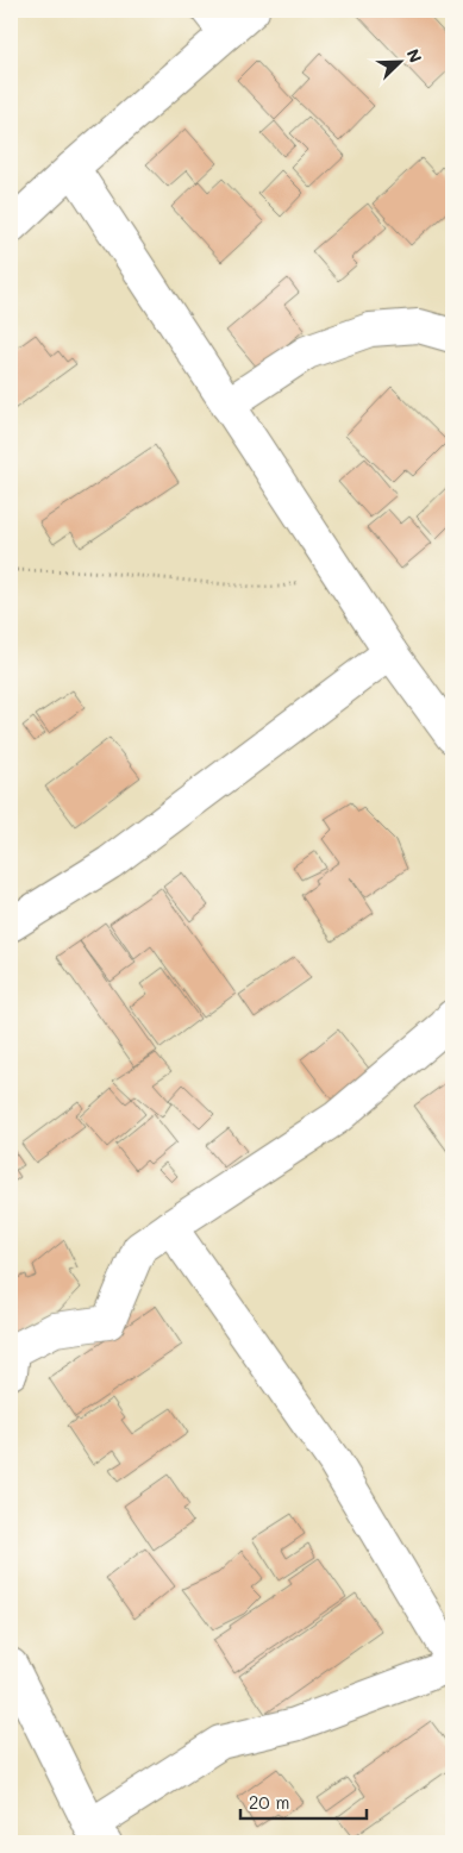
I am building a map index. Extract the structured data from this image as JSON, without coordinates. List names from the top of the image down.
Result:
{
  "scale_bar": "20 m",
  "north": "top right"
}
